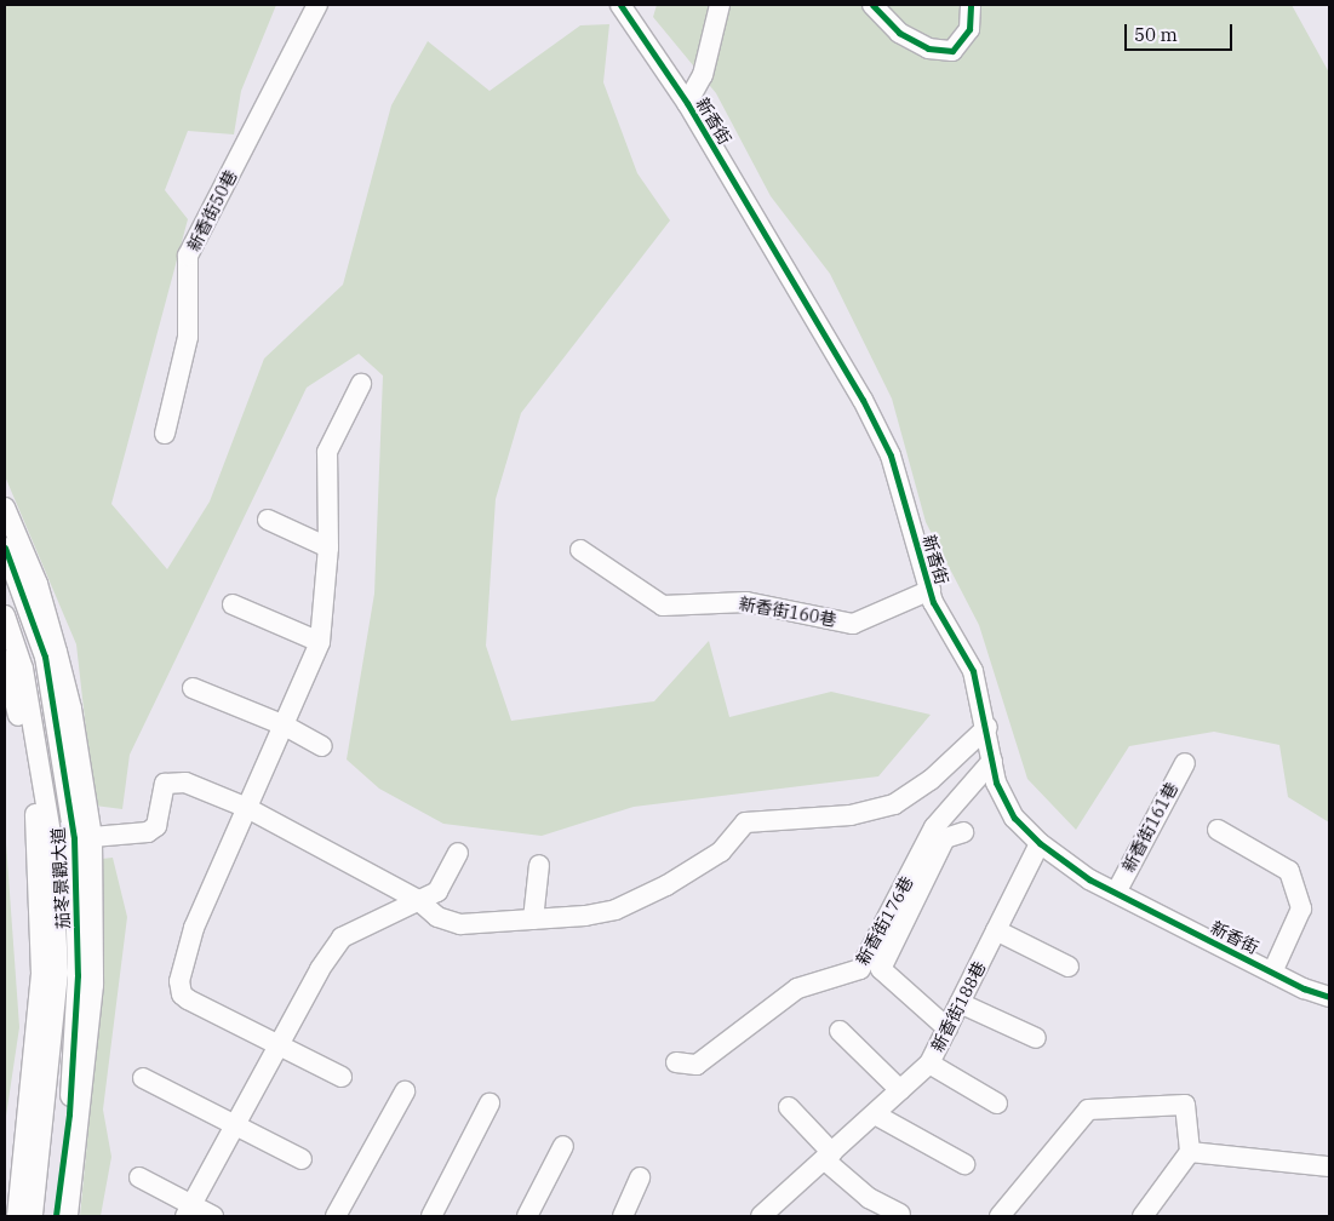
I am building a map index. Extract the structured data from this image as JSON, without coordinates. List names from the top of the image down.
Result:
{
  "streets": {
    "street": [
      "新香街",
      "新香街50巷",
      "新香街160巷",
      "新香街161巷",
      "茄苳景觀大道",
      "新香街176巷",
      "新香街188巷"
    ]
  },
  "crossings": [
    ["新香街", "新香街160巷"],
    ["新香街", "新香街161巷"],
    ["新香街", "新香街176巷"],
    ["新香街", "新香街188巷"]
  ],
  "scale_bar": "50 m"
}
